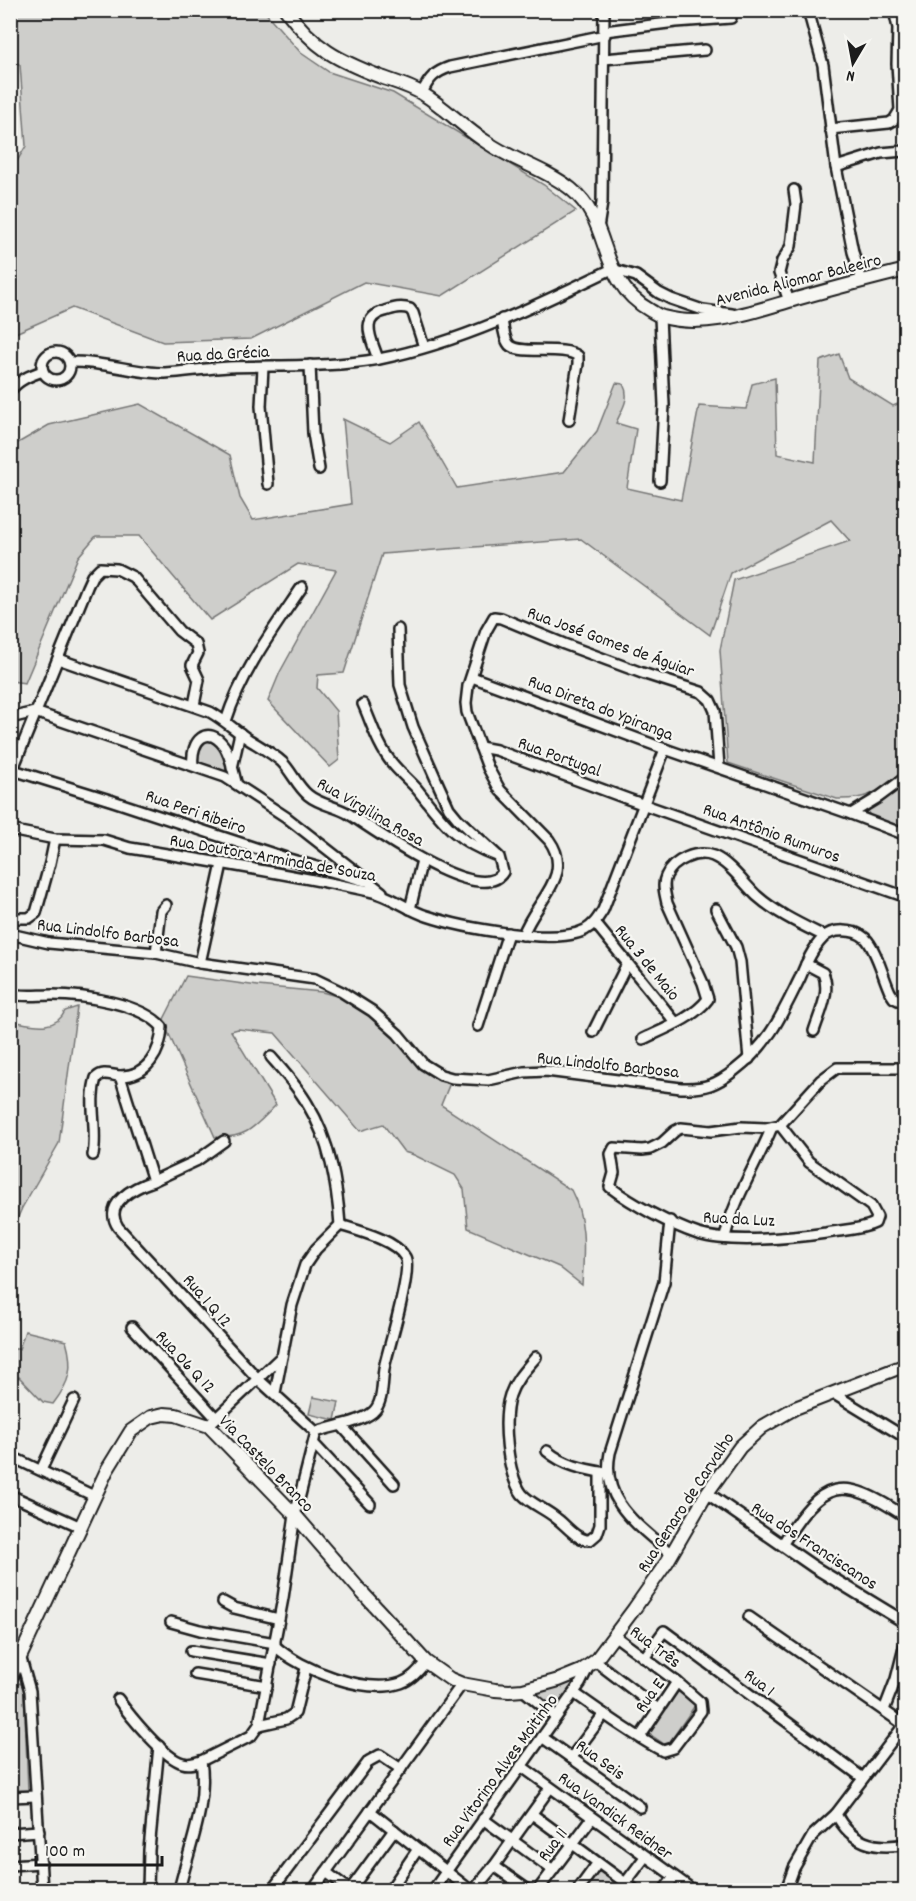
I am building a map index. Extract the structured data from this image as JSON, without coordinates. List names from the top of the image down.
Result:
{
  "streets": {
    "main road": ["Avenida Aliomar Baleeiro", "Via Castelo Branco", "Rua Genaro de Carvalho"],
    "street": [
      "Rua da Grécia",
      "Rua José Gomes de Águiar",
      "Rua Direta do Ypiranga",
      "Rua Portugal",
      "Rua Peri Ribeiro",
      "Rua Virgilina Rosa",
      "Rua Antônio Rumuros",
      "Rua Doutora Arminda de Souza",
      "Rua Lindolfo Barbosa",
      "Rua 3 de Maio",
      "Rua da Luz",
      "Rua 1 Q 12",
      "Rua 06 Q 12",
      "Rua dos Franciscanos",
      "Rua Três",
      "Rua 1",
      "Rua E",
      "Rua Seis",
      "Rua Vitorino Alves Moitinho",
      "Rua Vandick Reidner",
      "Rua 11"
    ]
  },
  "crossings": [
    ["Avenida Aliomar Baleeiro", "Rua da Grécia"],
    ["Rua José Gomes de Águiar", "Rua Direta do Ypiranga"],
    ["Rua Portugal", "Rua Antônio Rumuros"],
    ["Rua Doutora Arminda de Souza", "Rua 3 de Maio"],
    ["Rua Lindolfo Barbosa", "Rua 3 de Maio"],
    ["Rua 06 Q 12", "Via Castelo Branco"],
    ["Via Castelo Branco", "Rua Genaro de Carvalho"],
    ["Via Castelo Branco", "Rua Vitorino Alves Moitinho"],
    ["Rua Genaro de Carvalho", "Rua dos Franciscanos"],
    ["Rua Genaro de Carvalho", "Rua Três"],
    ["Rua Genaro de Carvalho", "Rua Vitorino Alves Moitinho"],
    ["Rua Três", "Rua 1"],
    ["Rua Três", "Rua E"],
    ["Rua Seis", "Rua Vitorino Alves Moitinho"],
    ["Rua Vitorino Alves Moitinho", "Rua Vandick Reidner"],
    ["Rua Vandick Reidner", "Rua 11"]
  ],
  "scale_bar": "100 m",
  "north": "bottom"
}
